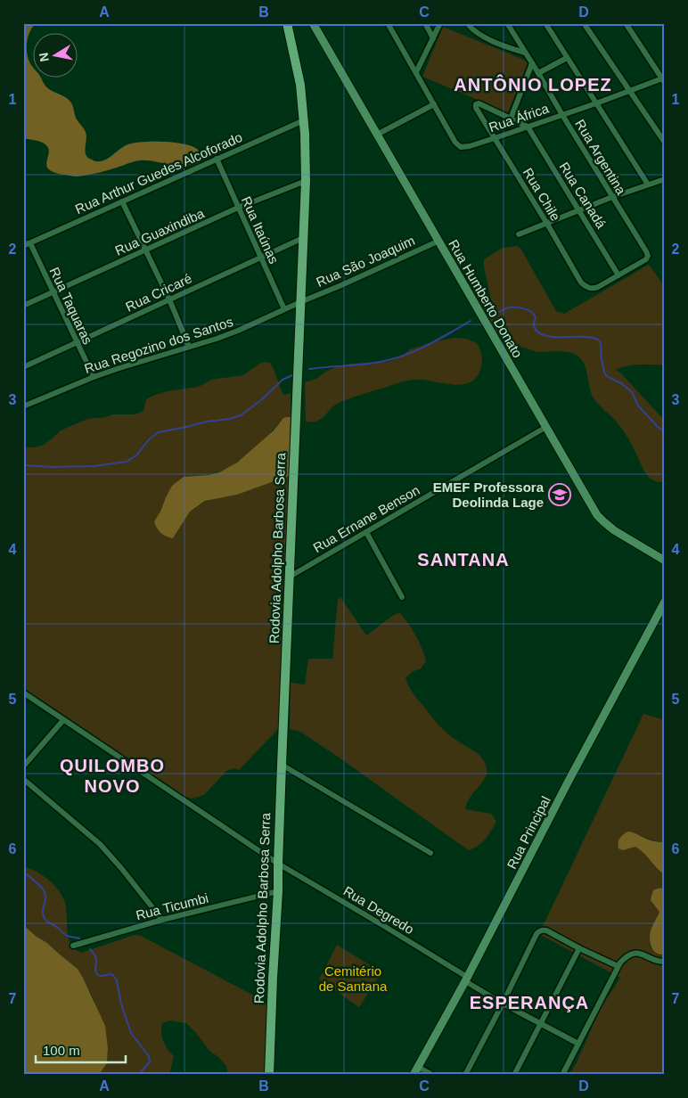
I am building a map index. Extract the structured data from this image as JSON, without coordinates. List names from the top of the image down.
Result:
{
  "streets": {
    "main road": ["Rua Humberto Donato", "Rodovia Adolpho Barbosa Serra", "Rua Principal"],
    "street": [
      "Rua África",
      "Rua Argentina",
      "Rua Arthur Guedes Alcoforado",
      "Rua Chile",
      "Rua Canadá",
      "Rua Itaúnas",
      "Rua Guaxindiba",
      "Rua São Joaquim",
      "Rua Cricaré",
      "Rua Taquaras",
      "Rua Regozino dos Santos",
      "Rua Ernane Benson",
      "Rua Ticumbi",
      "Rua Degredo"
    ]
  },
  "crossings": [
    ["Rua África", "Rua Argentina"],
    ["Rua África", "Rua Chile"],
    ["Rua África", "Rua Canadá"],
    ["Rua Argentina", "Rua Chile"],
    ["Rua Argentina", "Rua Canadá"],
    ["Rua Arthur Guedes Alcoforado", "Rua Itaúnas"],
    ["Rua Arthur Guedes Alcoforado", "Rua Taquaras"],
    ["Rua Arthur Guedes Alcoforado", "Rodovia Adolpho Barbosa Serra"],
    ["Rua Chile", "Rua Canadá"],
    ["Rua Itaúnas", "Rua Guaxindiba"],
    ["Rua Itaúnas", "Rua Cricaré"],
    ["Rua Itaúnas", "Rua Regozino dos Santos"],
    ["Rua Guaxindiba", "Rua Taquaras"],
    ["Rua Guaxindiba", "Rodovia Adolpho Barbosa Serra"],
    ["Rua São Joaquim", "Rua Humberto Donato"],
    ["Rua São Joaquim", "Rua Regozino dos Santos"],
    ["Rua São Joaquim", "Rodovia Adolpho Barbosa Serra"],
    ["Rua Cricaré", "Rua Taquaras"],
    ["Rua Cricaré", "Rodovia Adolpho Barbosa Serra"],
    ["Rua Humberto Donato", "Rua Ernane Benson"],
    ["Rua Taquaras", "Rua Regozino dos Santos"],
    ["Rua Regozino dos Santos", "Rodovia Adolpho Barbosa Serra"],
    ["Rua Ernane Benson", "Rodovia Adolpho Barbosa Serra"],
    ["Rodovia Adolpho Barbosa Serra", "Rua Ticumbi"],
    ["Rodovia Adolpho Barbosa Serra", "Rua Degredo"],
    ["Rua Principal", "Rua Degredo"]
  ],
  "districts": [
    "ANTÔNIO LOPEZ",
    "SANTANA",
    "QUILOMBO NOVO",
    "ESPERANÇA"
  ],
  "parks": ["Cemitério de Santana"],
  "places": {
    "school or university": ["EMEF Professora Deolinda Lage"]
  },
  "scale_bar": "100 m",
  "north": "left",
  "grid": {
    "columns": [
      "A",
      "B",
      "C",
      "D"
    ],
    "rows": [
      "1",
      "2",
      "3",
      "4",
      "5",
      "6",
      "7"
    ]
  }
}
